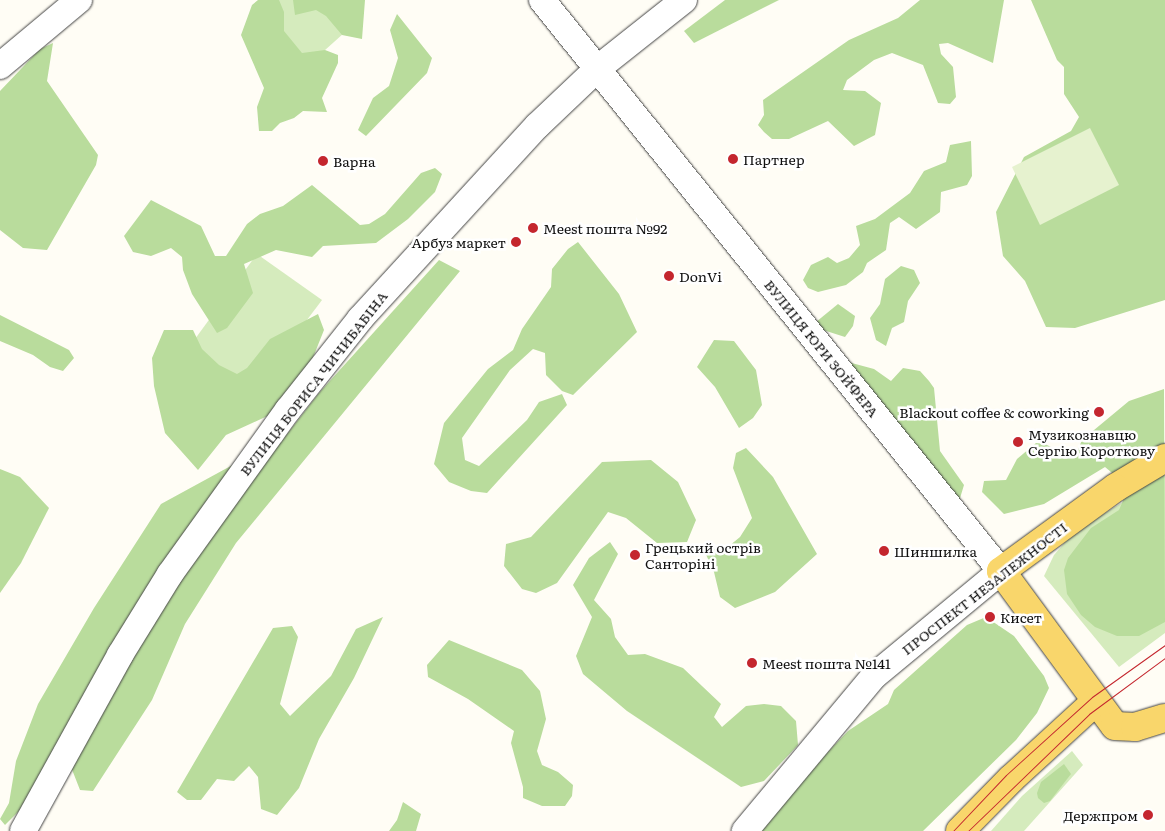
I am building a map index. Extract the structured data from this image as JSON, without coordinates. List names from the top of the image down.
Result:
{
  "streets": {
    "main road": ["ВУЛИЦЯ ЮРИ ЗОЙФЕРА", "ПРОСПЕКТ НЕЗАЛЕЖНОСТІ"],
    "street": ["ВУЛИЦЯ БОРИСА ЧИЧИБАБІНА"]
  },
  "crossings": [
    ["ВУЛИЦЯ ЮРИ ЗОЙФЕРА", "ВУЛИЦЯ БОРИСА ЧИЧИБАБІНА"],
    ["ВУЛИЦЯ ЮРИ ЗОЙФЕРА", "ПРОСПЕКТ НЕЗАЛЕЖНОСТІ"]
  ],
  "places": [
    "Партнер",
    "Варна",
    "Meest пошта №92",
    "Арбуз маркет",
    "DonVi",
    "Blackout coffee & coworking",
    "Музикознавцю Сергію Короткову",
    "Шиншилка",
    "Грецький острів Санторіні",
    "Кисет",
    "Meest пошта №141",
    "Держпром"
  ]
}
